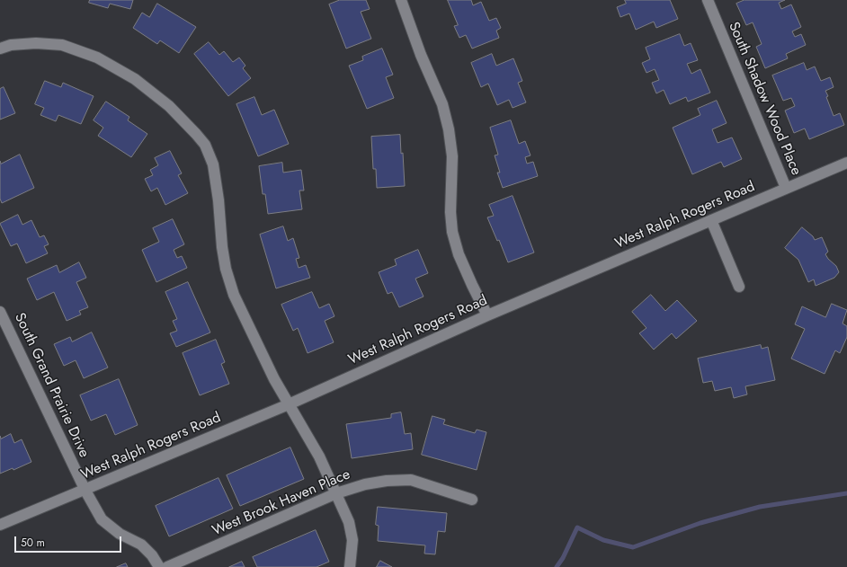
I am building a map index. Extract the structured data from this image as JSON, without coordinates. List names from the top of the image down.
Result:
{
  "streets": {
    "street": [
      "South Shadow Wood Place",
      "West Ralph Rogers Road",
      "South Grand Prairie Drive",
      "West Brook Haven Place"
    ]
  },
  "crossings": [
    ["South Shadow Wood Place", "West Ralph Rogers Road"],
    ["West Ralph Rogers Road", "South Grand Prairie Drive"]
  ],
  "scale_bar": "50 m"
}
